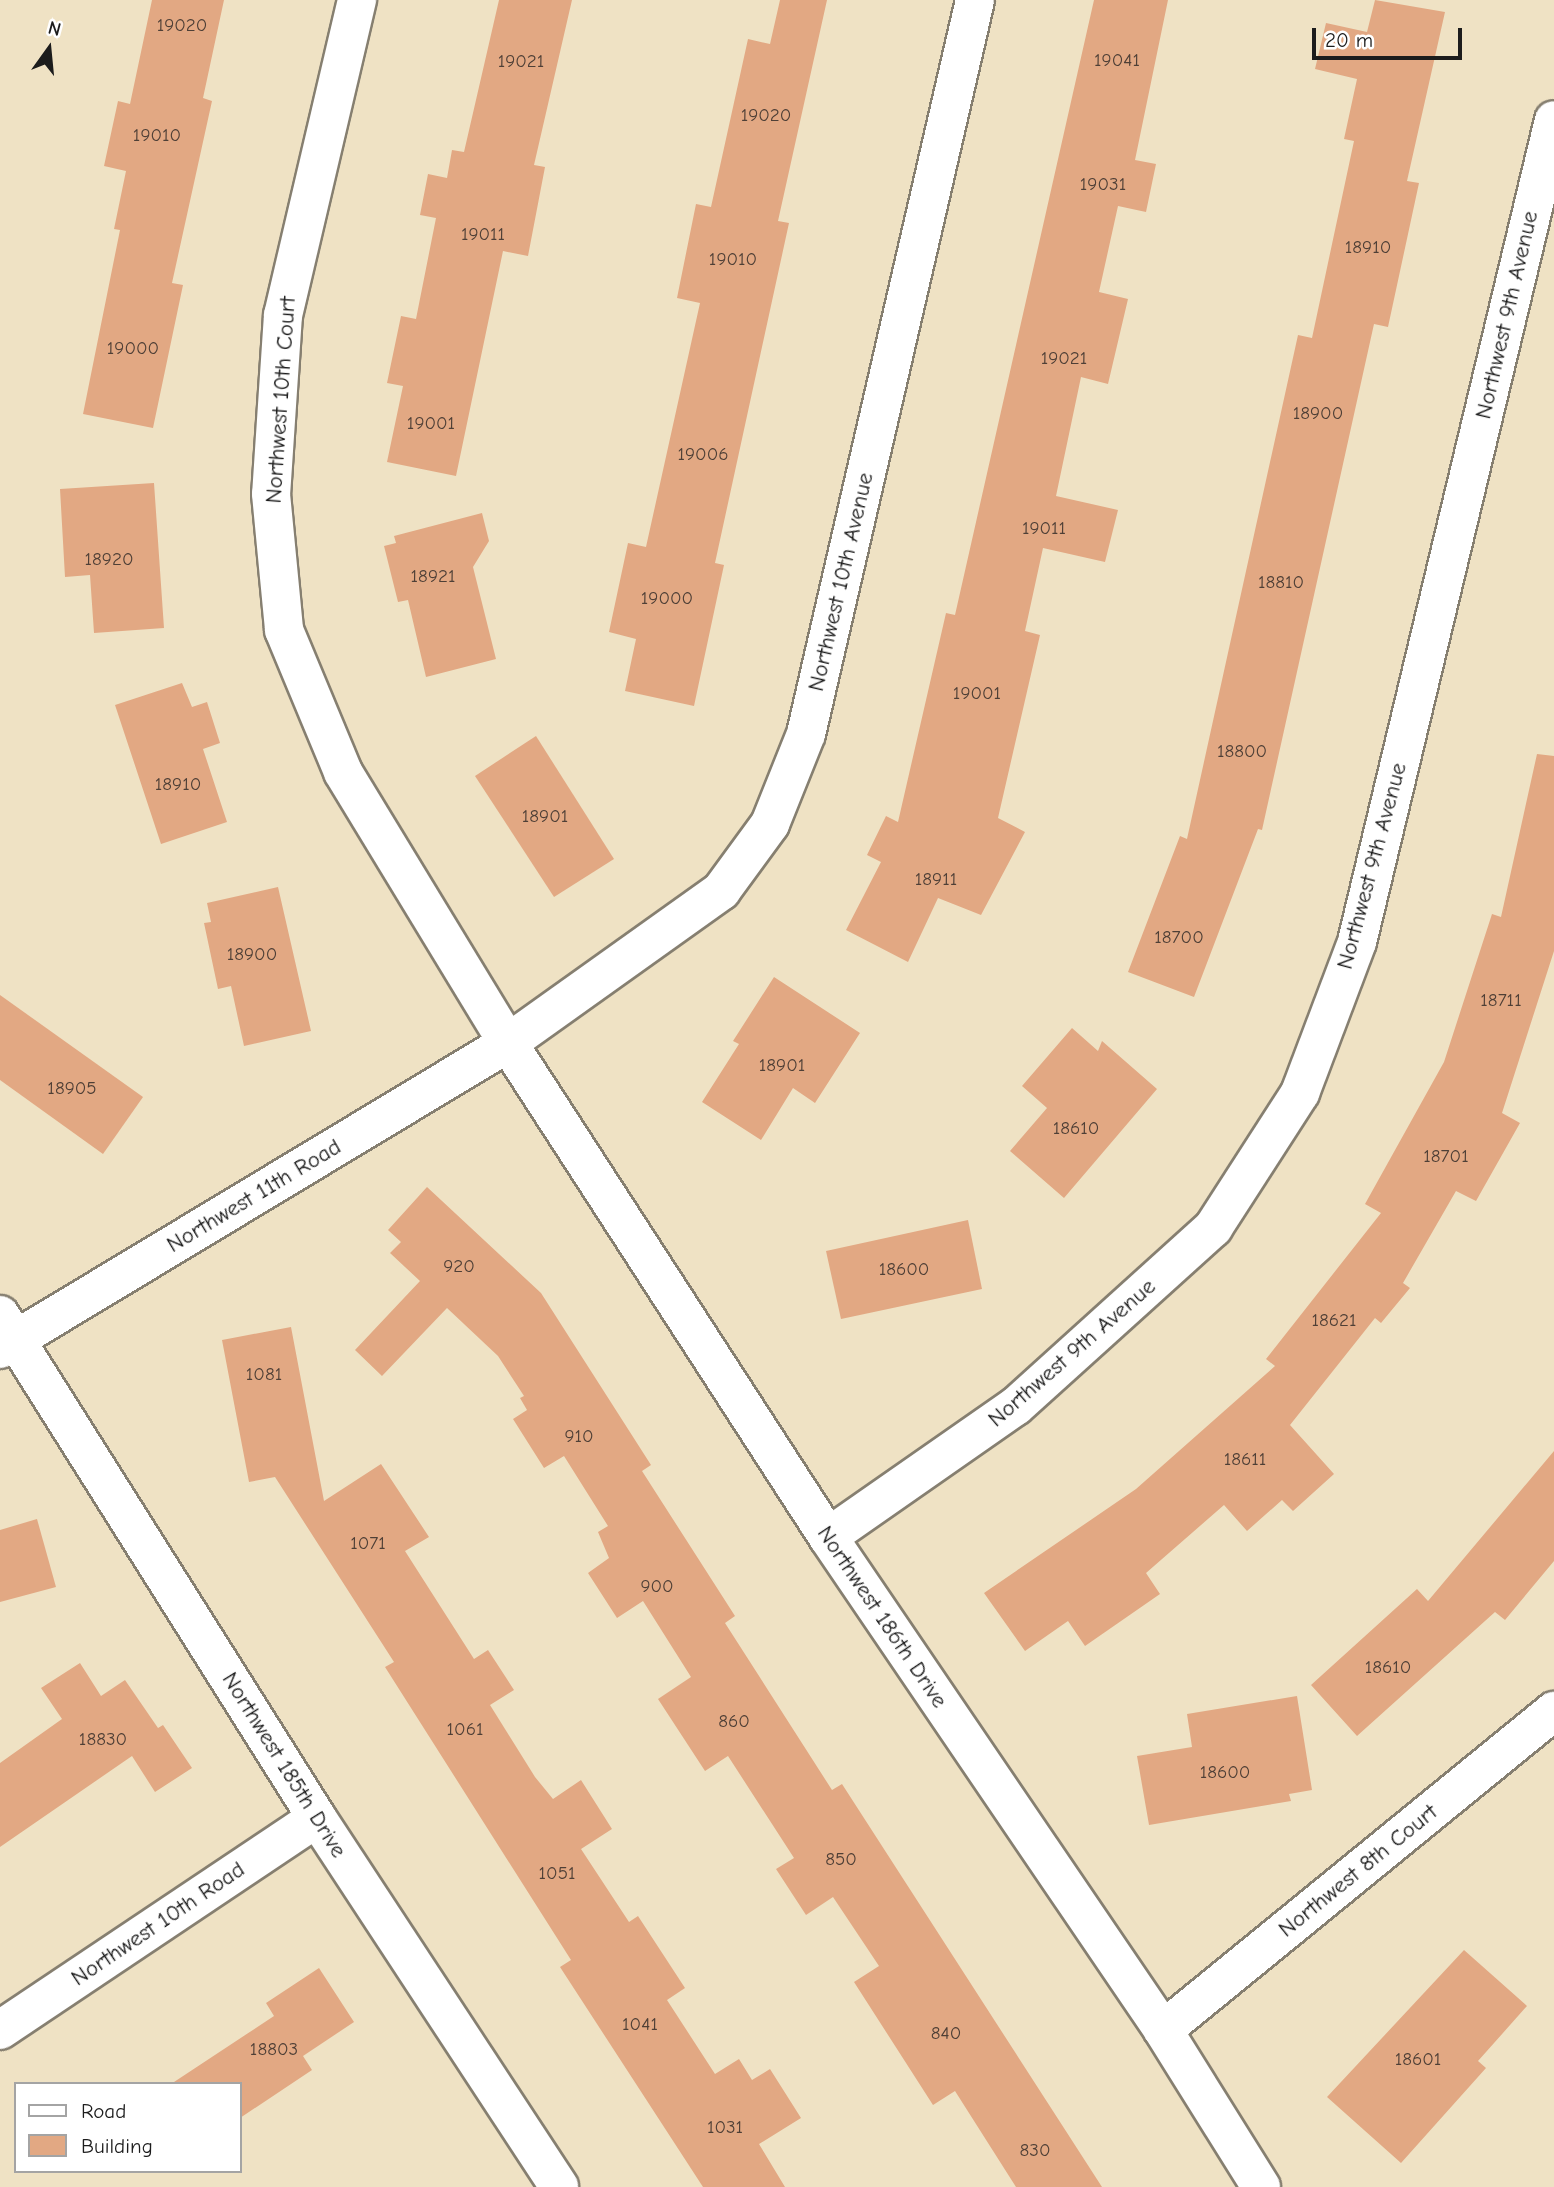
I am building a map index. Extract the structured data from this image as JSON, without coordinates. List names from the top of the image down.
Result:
{
  "streets": {
    "street": [
      "Northwest 9th Avenue",
      "Northwest 10th Court",
      "Northwest 10th Avenue",
      "Northwest 11th Road",
      "Northwest 186th Drive",
      "Northwest 185th Drive",
      "Northwest 8th Court",
      "Northwest 10th Road"
    ]
  },
  "crossings": [
    ["Northwest 9th Avenue", "Northwest 186th Drive"],
    ["Northwest 10th Court", "Northwest 10th Avenue"],
    ["Northwest 10th Court", "Northwest 11th Road"],
    ["Northwest 10th Court", "Northwest 186th Drive"],
    ["Northwest 10th Avenue", "Northwest 11th Road"],
    ["Northwest 10th Avenue", "Northwest 186th Drive"],
    ["Northwest 11th Road", "Northwest 186th Drive"],
    ["Northwest 11th Road", "Northwest 185th Drive"],
    ["Northwest 186th Drive", "Northwest 8th Court"],
    ["Northwest 185th Drive", "Northwest 10th Road"]
  ],
  "house_numbers": [
    "19020",
    "19041",
    "19021",
    "19020",
    "19010",
    "19031",
    "19011",
    "18910",
    "19010",
    "19000",
    "19021",
    "18900",
    "19001",
    "19006",
    "19011",
    "18920",
    "18921",
    "18810",
    "19000",
    "19001",
    "18800",
    "18910",
    "18901",
    "18911",
    "18700",
    "18900",
    "18711",
    "18901",
    "18905",
    "18610",
    "18701",
    "920",
    "18600",
    "18621",
    "1081",
    "910",
    "18611",
    "1071",
    "900",
    "18610",
    "860",
    "1061",
    "18830",
    "18600",
    "850",
    "1051",
    "1041",
    "840",
    "18803",
    "18601",
    "1031",
    "830"
  ],
  "legend": ["Road", "Building"],
  "scale_bar": "20 m",
  "north": "top"
}
